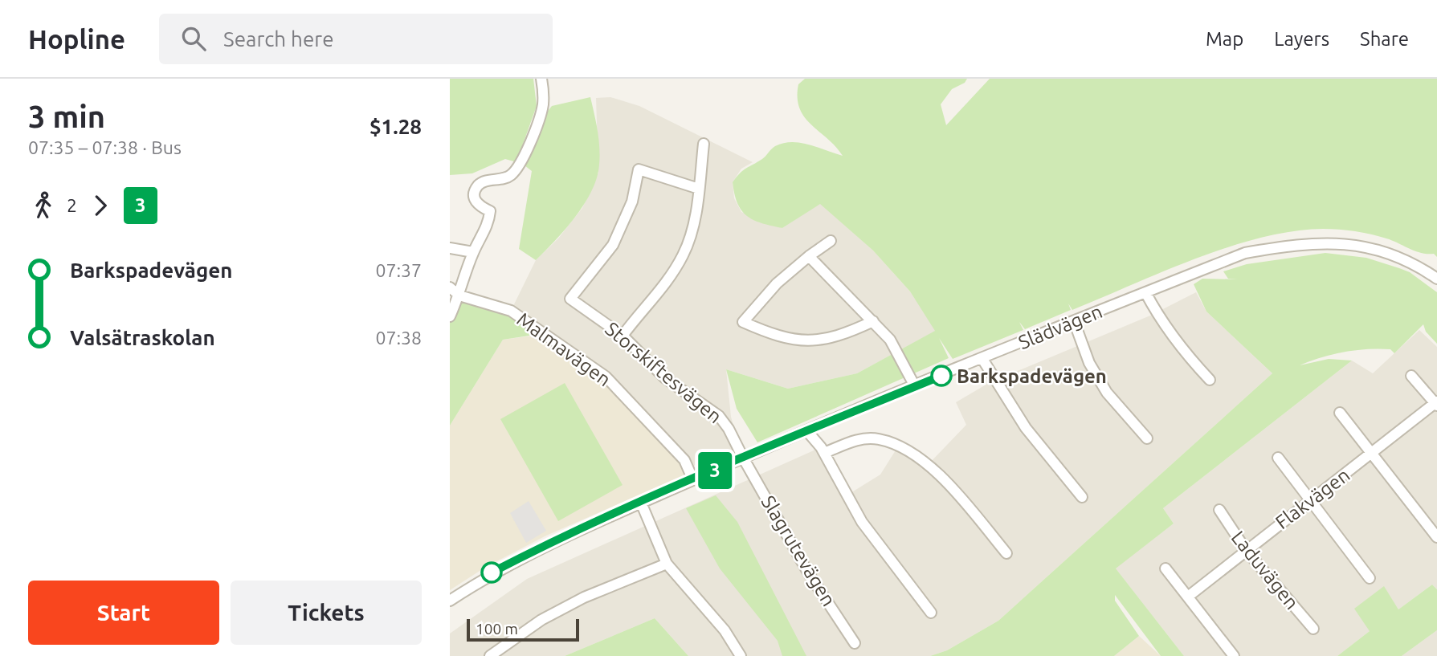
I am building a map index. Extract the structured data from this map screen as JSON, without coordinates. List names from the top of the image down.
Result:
{
  "streets": {
    "street": [
      "Slädvägen",
      "Malmavägen",
      "Storskiftesvägen",
      "Flakvägen",
      "Slagrutevägen",
      "Laduvägen"
    ]
  },
  "crossings": [
    ["Slädvägen", "Malmavägen"],
    ["Slädvägen", "Storskiftesvägen"],
    ["Slädvägen", "Slagrutevägen"],
    ["Storskiftesvägen", "Slagrutevägen"],
    ["Flakvägen", "Laduvägen"]
  ],
  "places": ["Barkspadevägen"],
  "lines": ["bus line 3"],
  "scale_bar": "100 m",
  "page": {
    "header": "Hopline",
    "search": "Search here",
    "nav": ["Map", "Layers", "Share"],
    "heading": ["3 min", "07:35 – 07:38 · Bus", "$1.28"],
    "on_map": "3",
    "legs": ["2", "3"],
    "list": [
      {
        "name": "Barkspadevägen",
        "value": "07:37"
      },
      {
        "name": "Valsätraskolan",
        "value": "07:38"
      }
    ],
    "buttons": ["Start", "Tickets"],
    "scale": "100 m"
  }
}
